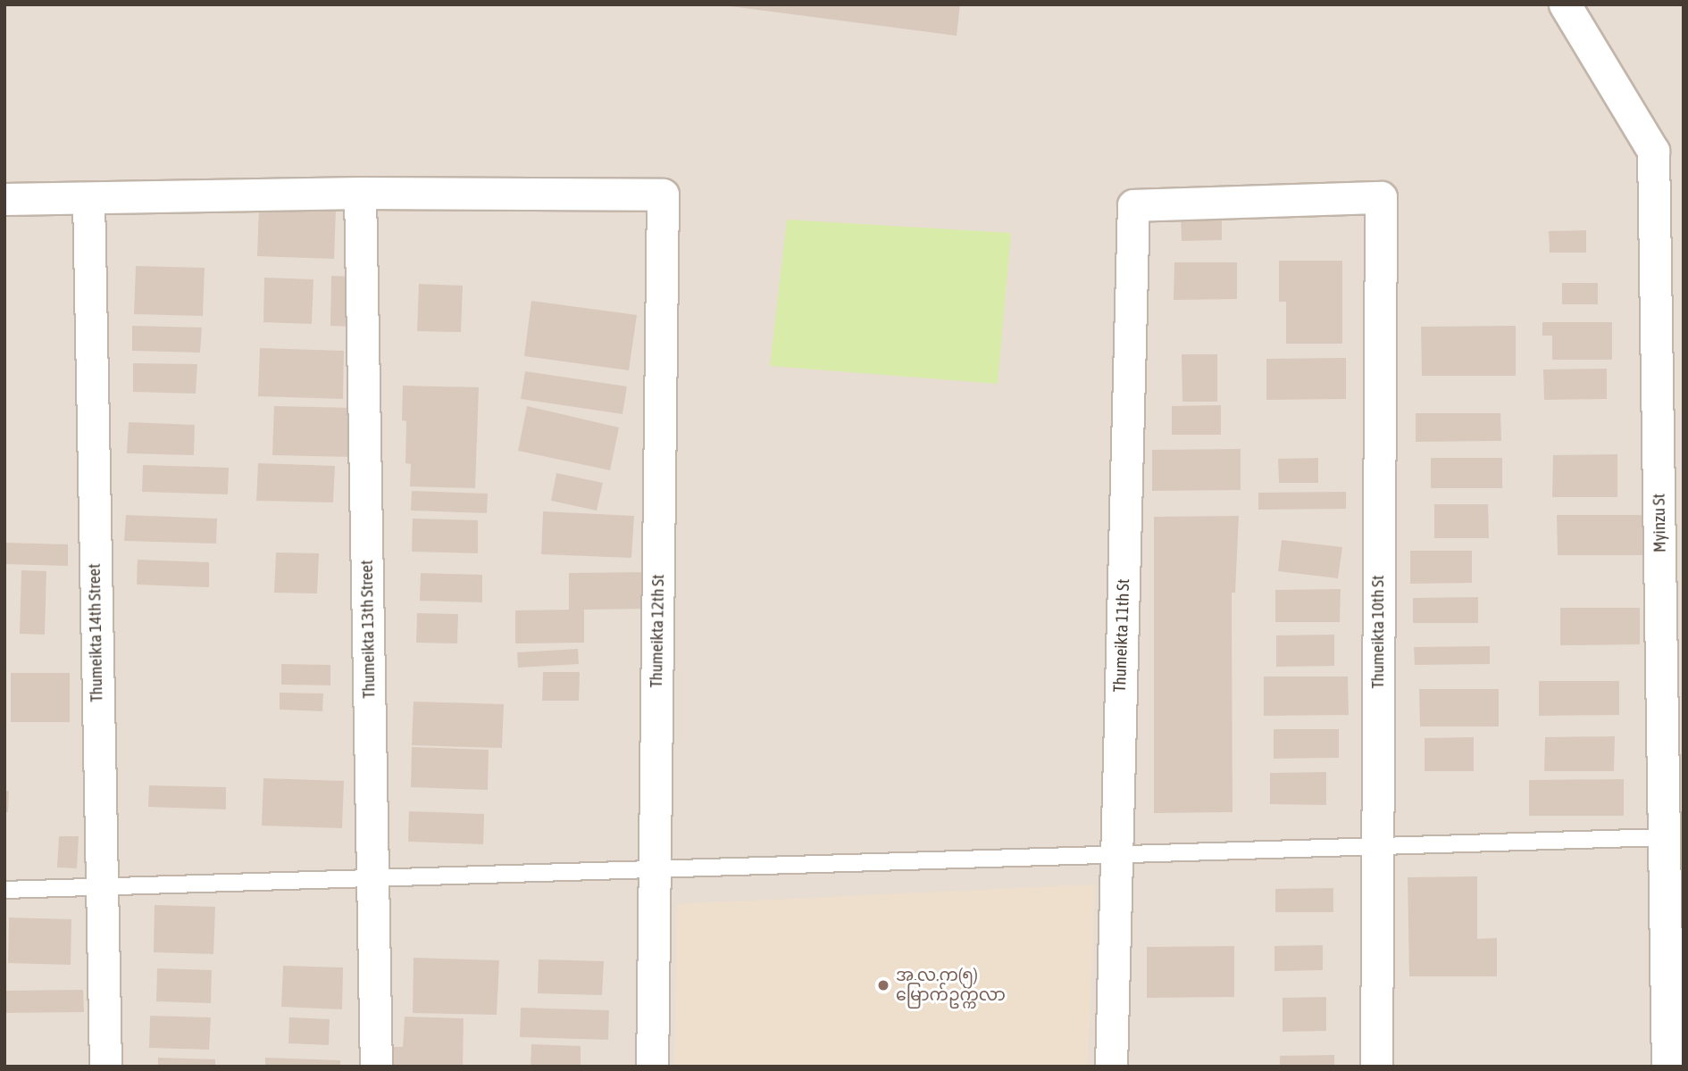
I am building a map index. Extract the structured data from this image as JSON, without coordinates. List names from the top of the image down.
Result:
{
  "streets": {
    "street": [
      "Myinzu St",
      "Thumeikta 13th Street",
      "Thumeikta 12th St",
      "Thumeikta 10th St",
      "Thumeikta 14th Street",
      "Thumeikta 11th St"
    ]
  },
  "crossings": [
    ["Thumeikta 13th Street", "Thumeikta 12th St"],
    ["Thumeikta 10th St", "Thumeikta 11th St"]
  ],
  "places": ["အ.လ.က(၅) မြောက်ဥက္ကလာ"]
}
